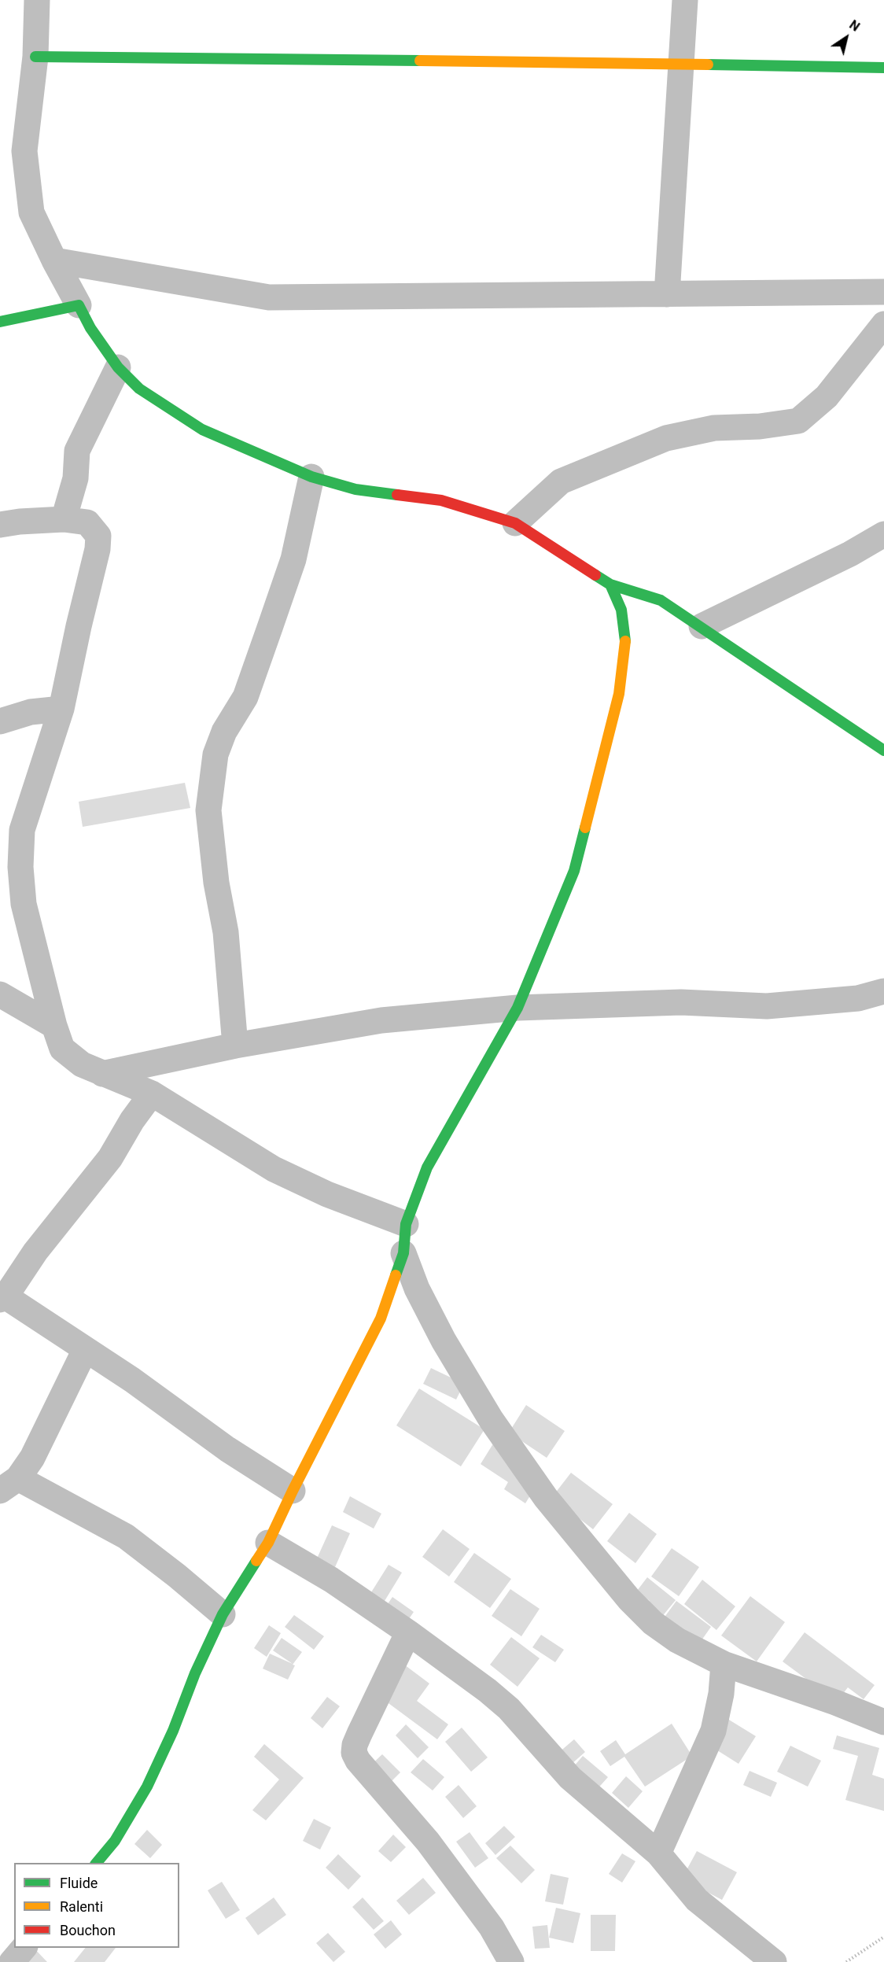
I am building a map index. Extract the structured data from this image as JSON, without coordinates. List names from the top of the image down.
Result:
{
  "legend": ["Fluide", "Ralenti", "Bouchon"],
  "north": "top right"
}
